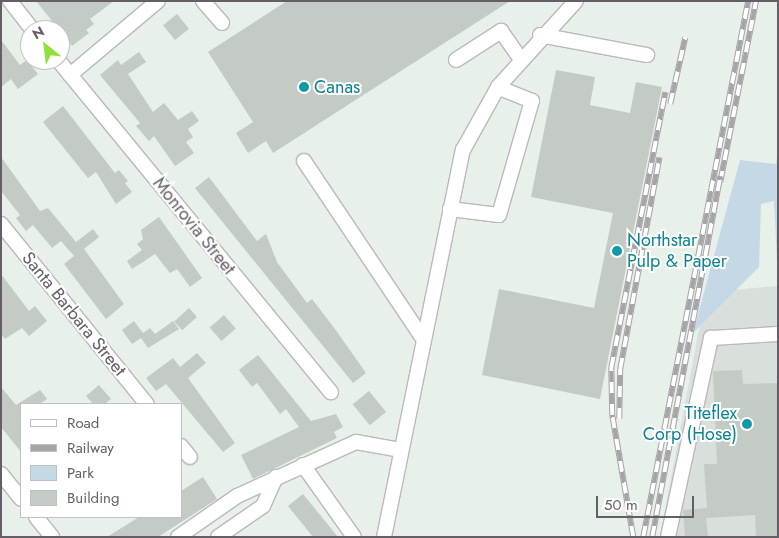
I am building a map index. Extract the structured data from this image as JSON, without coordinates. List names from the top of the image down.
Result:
{
  "streets": {
    "street": ["Monrovia Street", "Santa Barbara Street"]
  },
  "places": ["Canas", "Northstar Pulp & Paper", "Titeflex Corp (Hose)"],
  "legend": [
    "Road",
    "Railway",
    "Park",
    "Building"
  ],
  "scale_bar": "50 m",
  "north": "top left"
}
